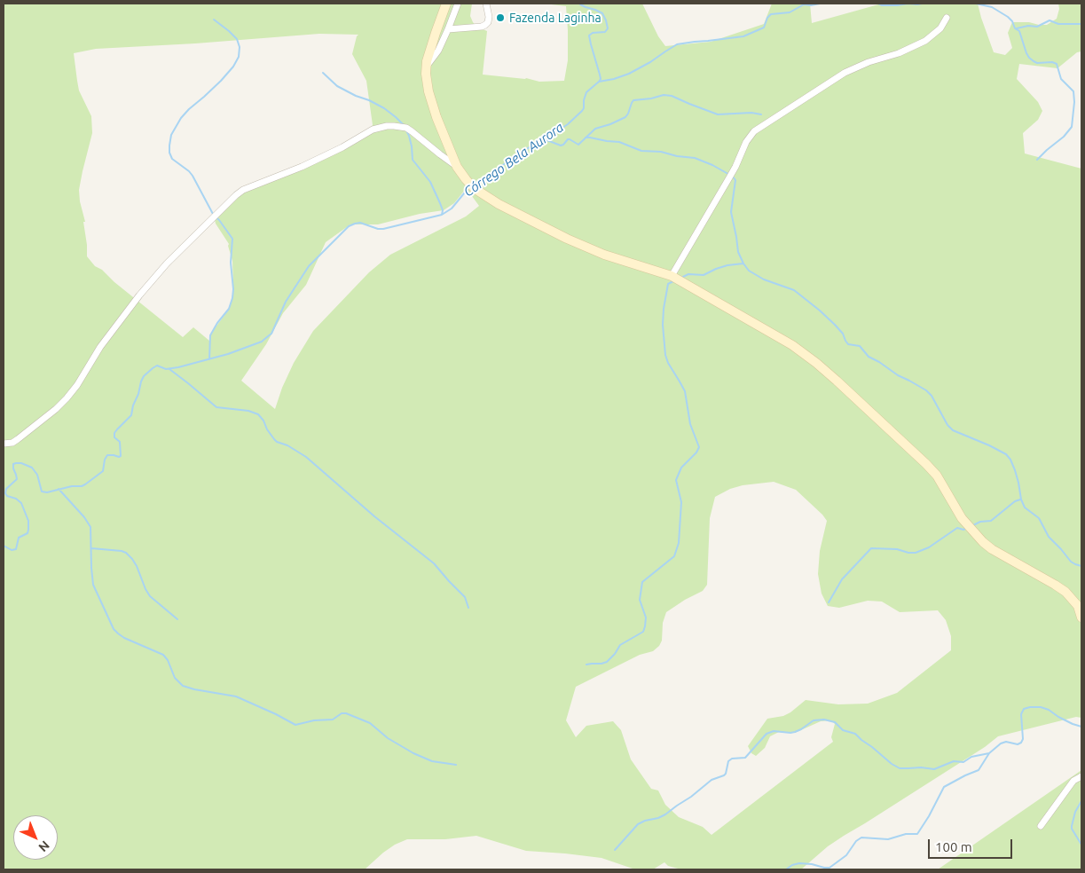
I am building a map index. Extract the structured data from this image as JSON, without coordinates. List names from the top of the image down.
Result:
{
  "water": ["Córrego Bela Aurora"],
  "places": ["Fazenda Laginha"],
  "scale_bar": "100 m",
  "north": "bottom right"
}
